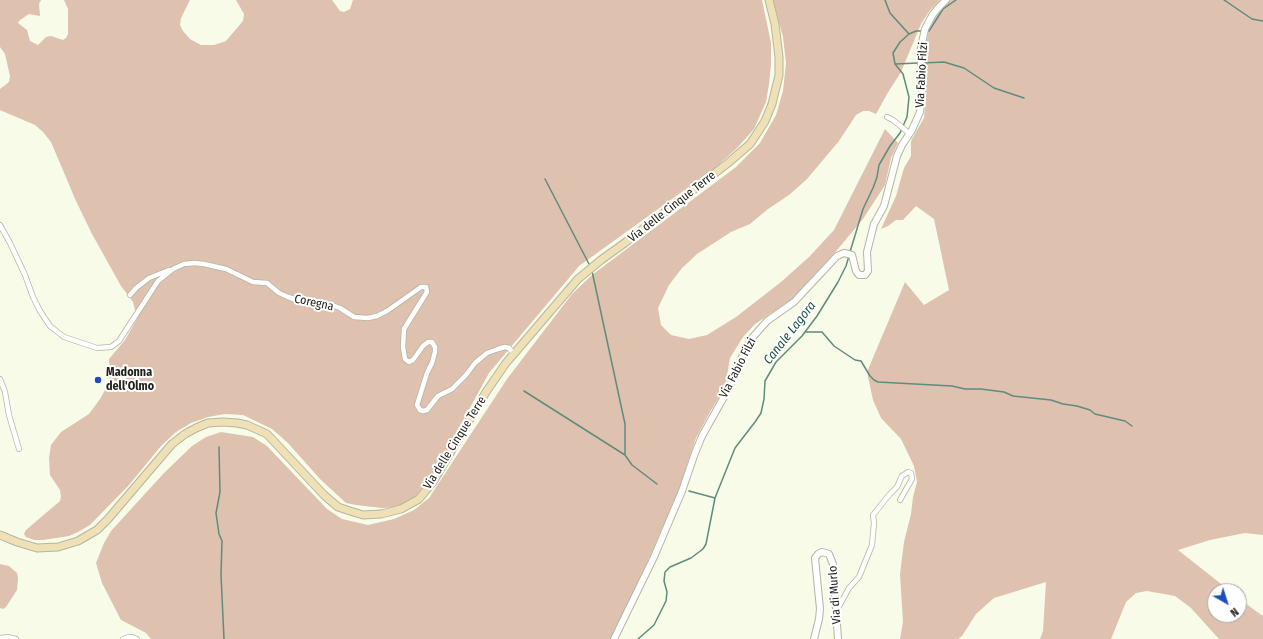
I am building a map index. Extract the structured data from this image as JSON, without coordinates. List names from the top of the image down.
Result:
{
  "streets": {
    "main road": ["Via delle Cinque Terre"],
    "street": ["Via Fabio Filzi", "Coregna", "Via di Murlo"]
  },
  "crossings": [
    ["Via delle Cinque Terre", "Coregna"]
  ],
  "water": ["Canale Lagora"],
  "places": ["Madonna dell'Olmo"],
  "north": "bottom right"
}
